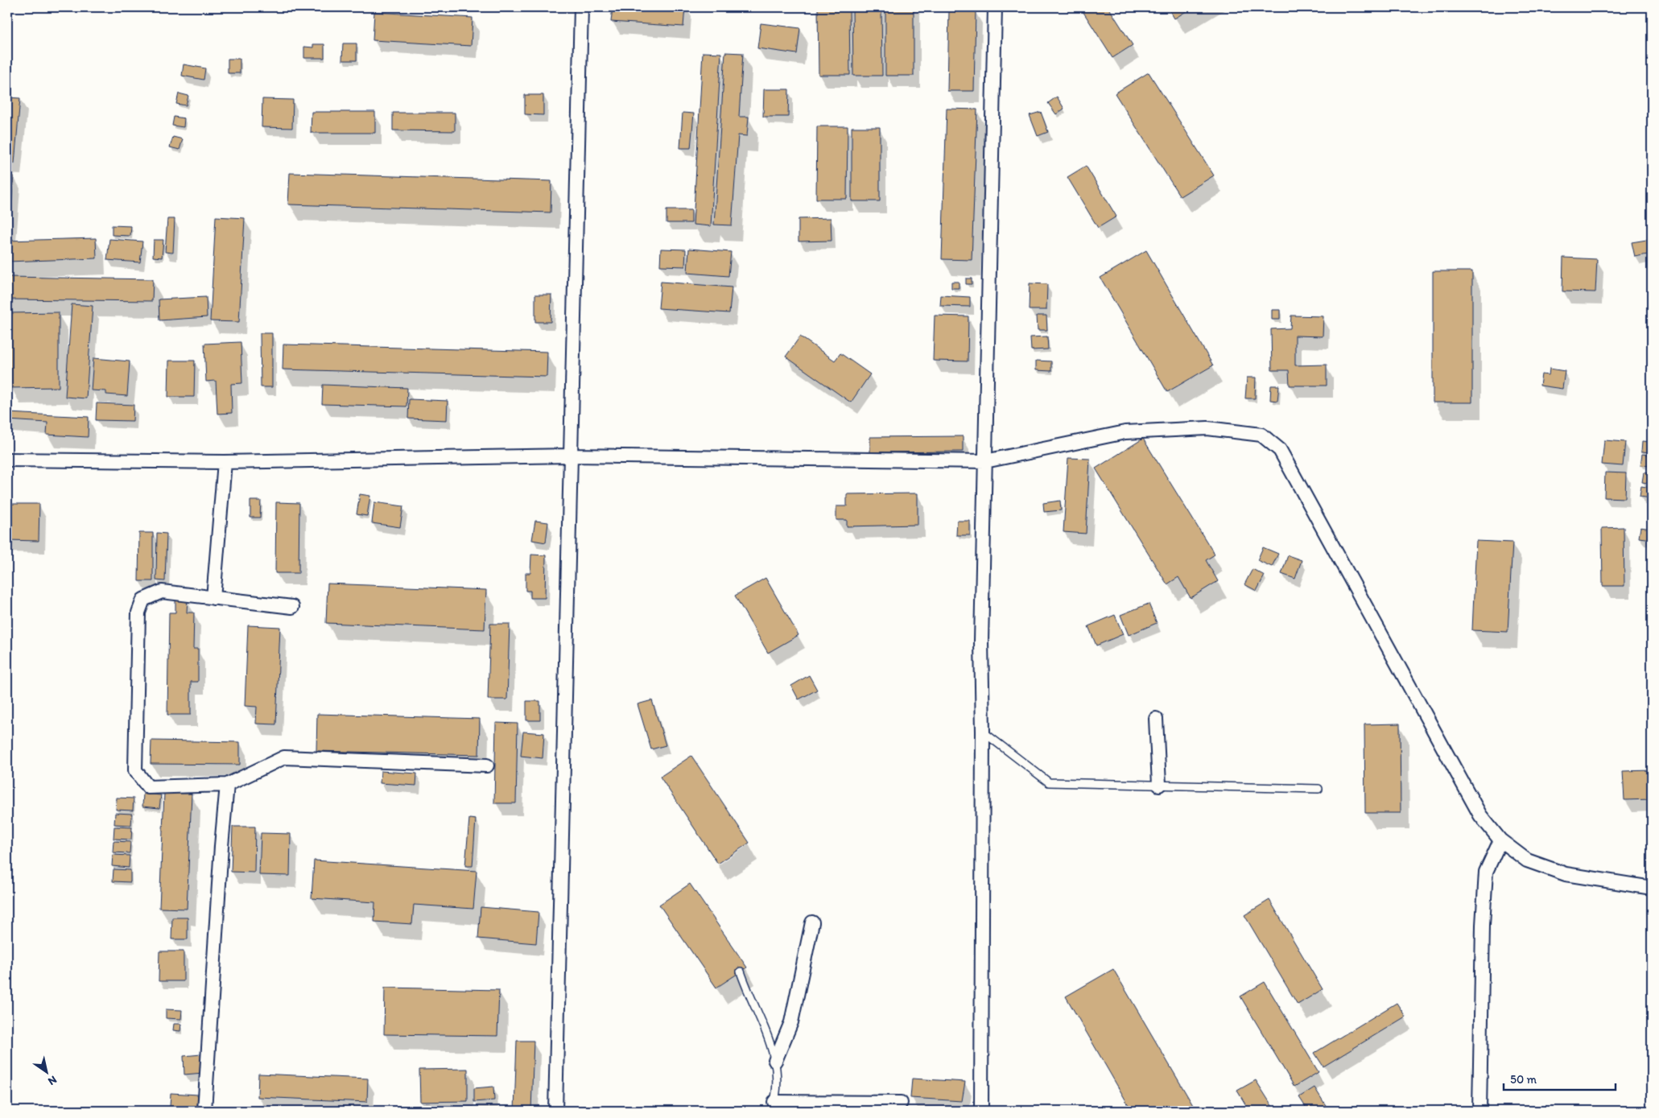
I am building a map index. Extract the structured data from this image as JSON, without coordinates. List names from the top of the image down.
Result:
{
  "scale_bar": "50 m",
  "north": "bottom right"
}
